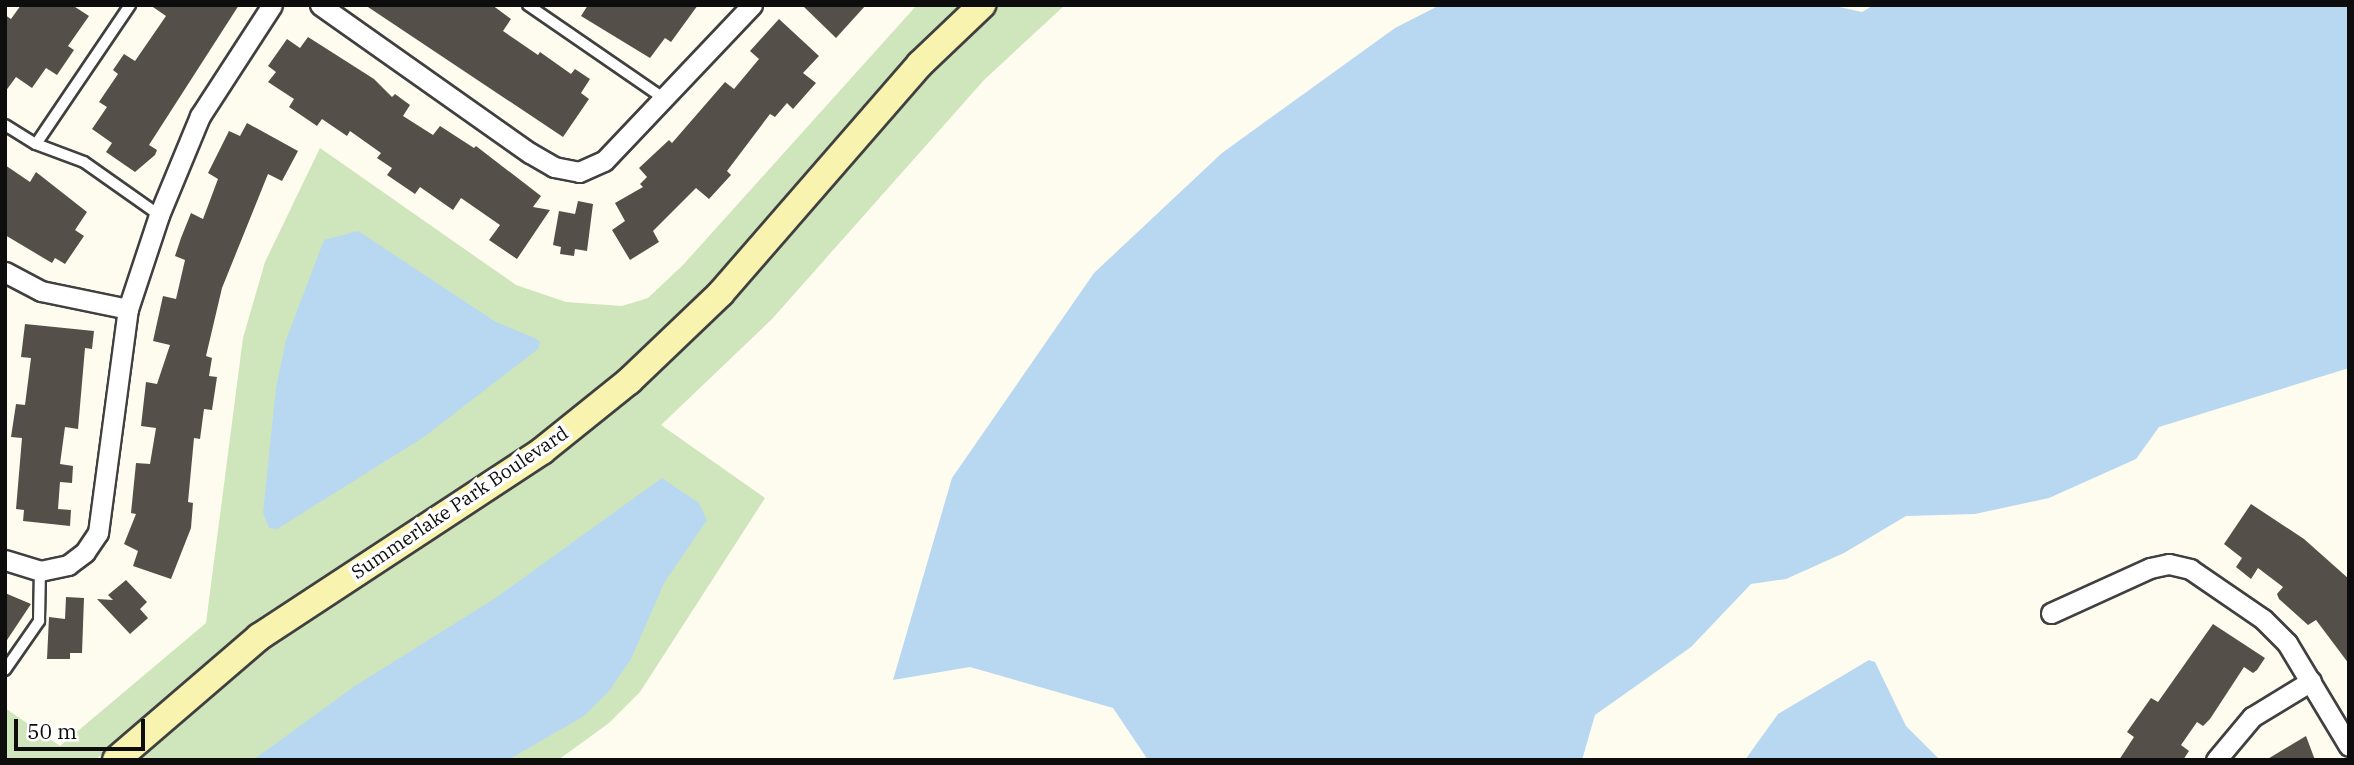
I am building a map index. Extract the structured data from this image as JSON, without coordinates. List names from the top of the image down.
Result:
{
  "streets": {
    "main road": ["Summerlake Park Boulevard"]
  },
  "scale_bar": "50 m"
}
